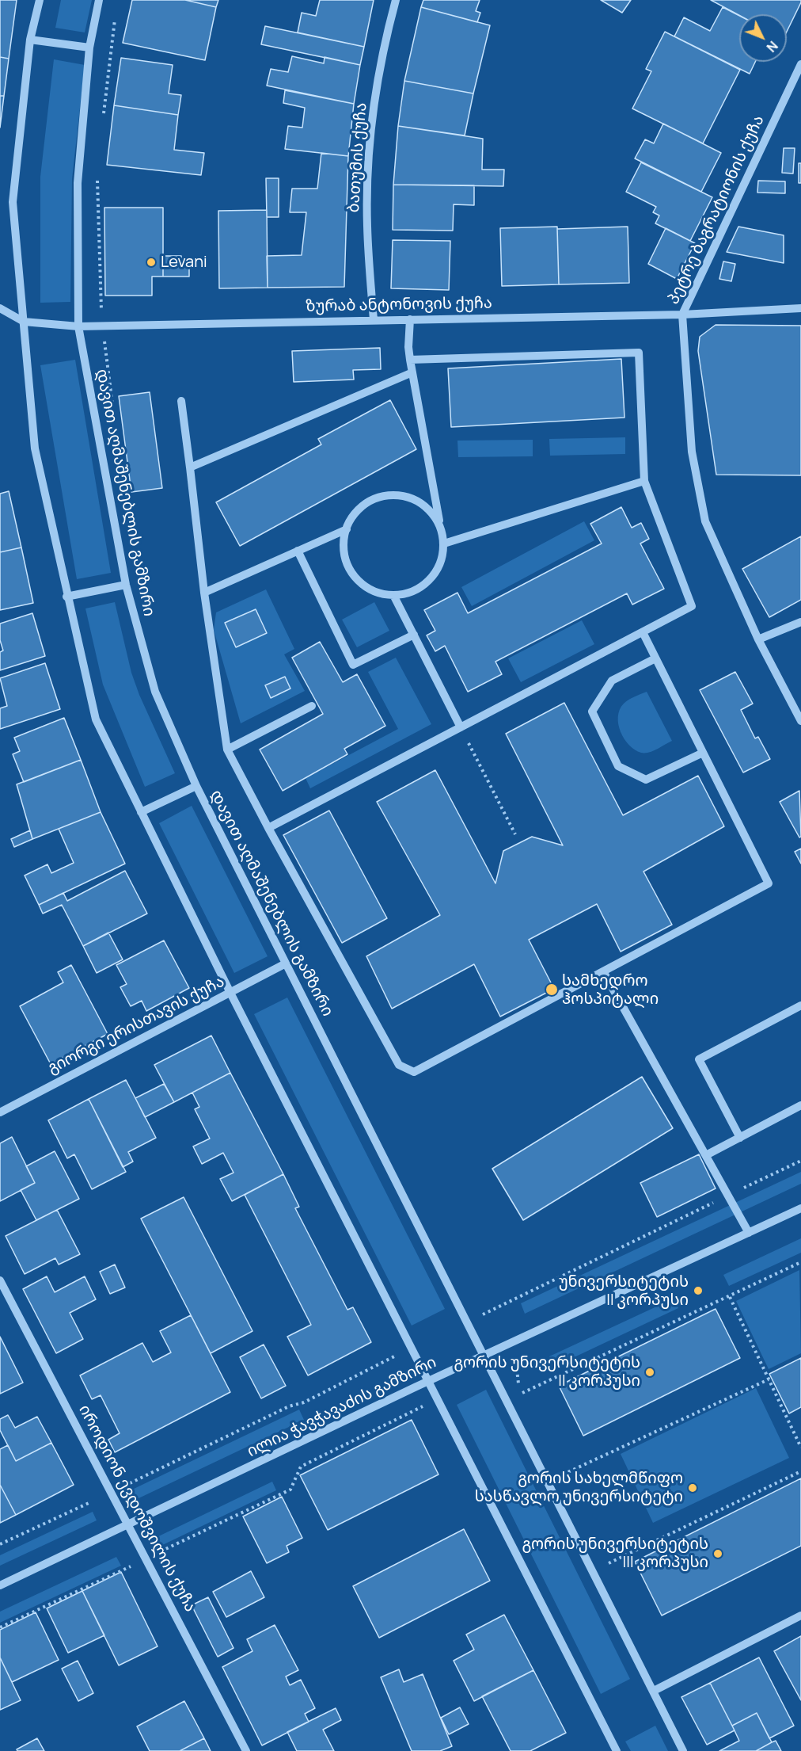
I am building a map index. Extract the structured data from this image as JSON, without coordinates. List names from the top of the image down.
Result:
{
  "streets": {
    "street": [
      "ბათუმის ქუჩა",
      "პეტრე ბაგრატიონის ქუჩა",
      "ზურაბ ანტონოვის ქუჩა",
      "დავით აღმაშენებლის გამზირი",
      "გიორგი ერისთავის ქუჩა",
      "ილია ჭავჭავაძის გამზირი",
      "იროდიონ ევდოშვილის ქუჩა"
    ]
  },
  "crossings": [
    ["ბათუმის ქუჩა", "ზურაბ ანტონოვის ქუჩა"],
    ["პეტრე ბაგრატიონის ქუჩა", "ზურაბ ანტონოვის ქუჩა"],
    ["ზურაბ ანტონოვის ქუჩა", "დავით აღმაშენებლის გამზირი"],
    ["დავით აღმაშენებლის გამზირი", "გიორგი ერისთავის ქუჩა"],
    ["დავით აღმაშენებლის გამზირი", "ილია ჭავჭავაძის გამზირი"],
    ["ილია ჭავჭავაძის გამზირი", "იროდიონ ევდოშვილის ქუჩა"]
  ],
  "places": [
    "Levani",
    "სამხედრო ჰოსპიტალი",
    "უნივერსიტეტის II კორპუსი",
    "გორის უნივერსიტეტის II კორპუსი",
    "გორის სახელმწიფო სასწავლო უნივერსიტეტი",
    "გორის უნივერსიტეტის III კორპუსი"
  ],
  "north": "bottom right"
}
